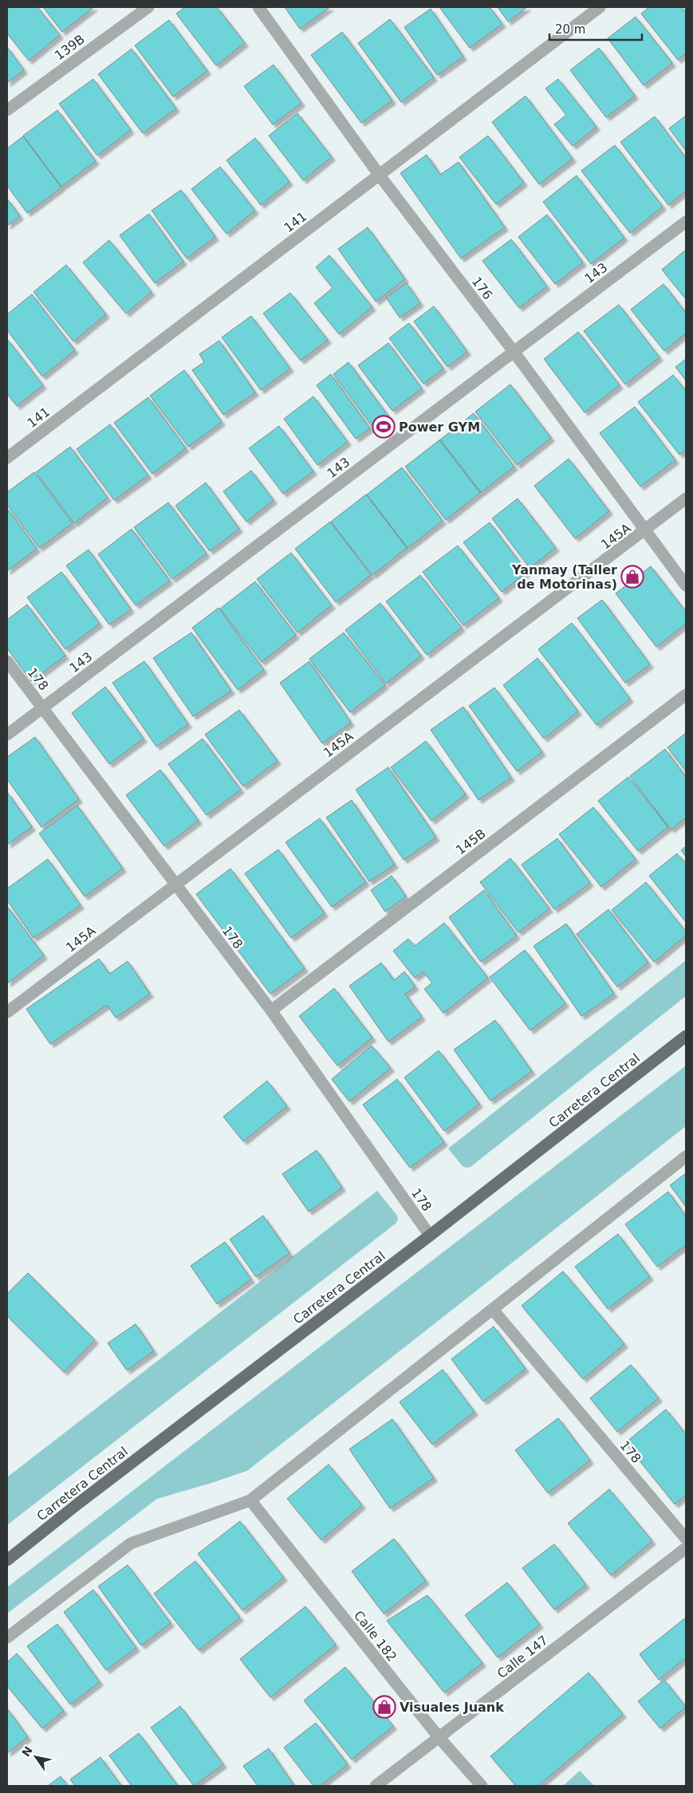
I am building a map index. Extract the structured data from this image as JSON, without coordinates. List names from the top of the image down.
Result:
{
  "streets": {
    "main road": ["Carretera Central"],
    "street": [
      "139B",
      "141",
      "143",
      "176",
      "145A",
      "178",
      "145B",
      "Calle 182",
      "Calle 147"
    ]
  },
  "crossings": [
    ["141", "176"],
    ["143", "176"],
    ["143", "178"],
    ["176", "145A"],
    ["145A", "178"],
    ["178", "145B"],
    ["178", "Carretera Central"],
    ["Calle 182", "Calle 147"]
  ],
  "places": {
    "sports": ["Power GYM"],
    "shop": ["Yanmay (Taller de Motorinas)", "Visuales Juank"]
  },
  "scale_bar": "20 m",
  "north": "top left"
}
